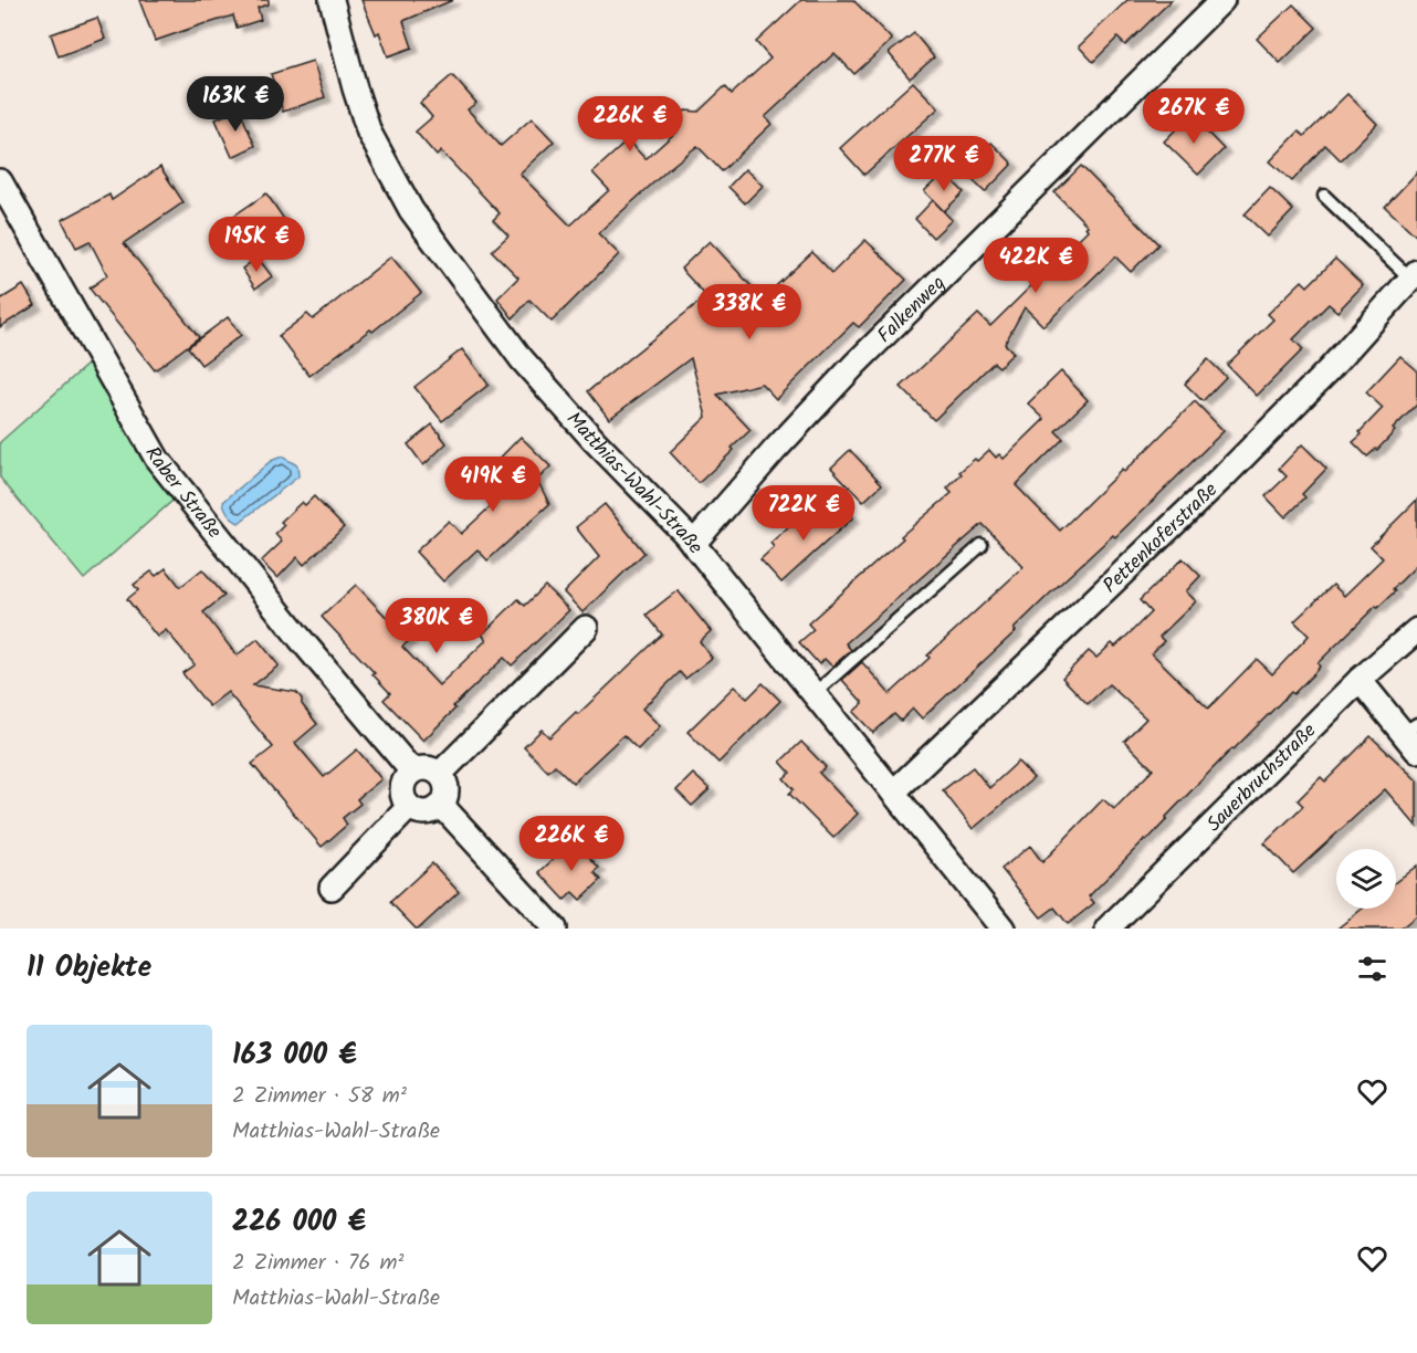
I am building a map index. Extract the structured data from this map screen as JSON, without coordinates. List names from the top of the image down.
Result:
{
  "streets": {
    "street": [
      "Falkenweg",
      "Matthias-Wahl-Straße",
      "Raber Straße",
      "Pettenkoferstraße",
      "Sauerbruchstraße"
    ]
  },
  "crossings": [
    ["Falkenweg", "Matthias-Wahl-Straße"],
    ["Matthias-Wahl-Straße", "Pettenkoferstraße"]
  ],
  "page": {
    "price": [
      "163K €",
      "267K €",
      "226K €",
      "277K €",
      "195K €",
      "422K €",
      "338K €",
      "419K €",
      "722K €",
      "380K €",
      "226K €"
    ],
    "heading": "11 Objekte",
    "list": [
      {
        "name": "163 000 €",
        "note": "2 Zimmer · 58 m² · Matthias-Wahl-Straße"
      },
      {
        "name": "226 000 €",
        "note": "2 Zimmer · 76 m² · Matthias-Wahl-Straße"
      }
    ]
  }
}
